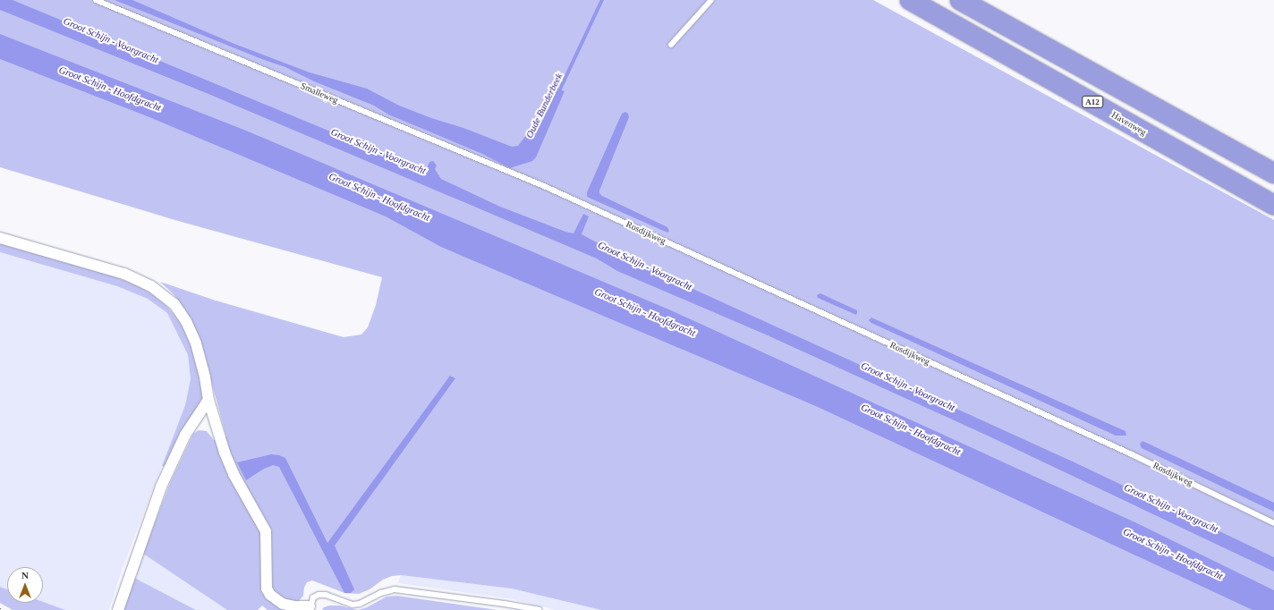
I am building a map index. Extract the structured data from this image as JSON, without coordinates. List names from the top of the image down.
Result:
{
  "streets": {
    "highway": ["A12", "Havenweg"],
    "lane": ["Smalleweg", "Rosdijkweg"]
  },
  "crossings": [
    ["Smalleweg", "Rosdijkweg"]
  ],
  "water": ["Groot Schijn - Voorgracht", "Groot Schijn - Hoofdgracht", "Oude Bunderbeek"],
  "north": "top"
}
